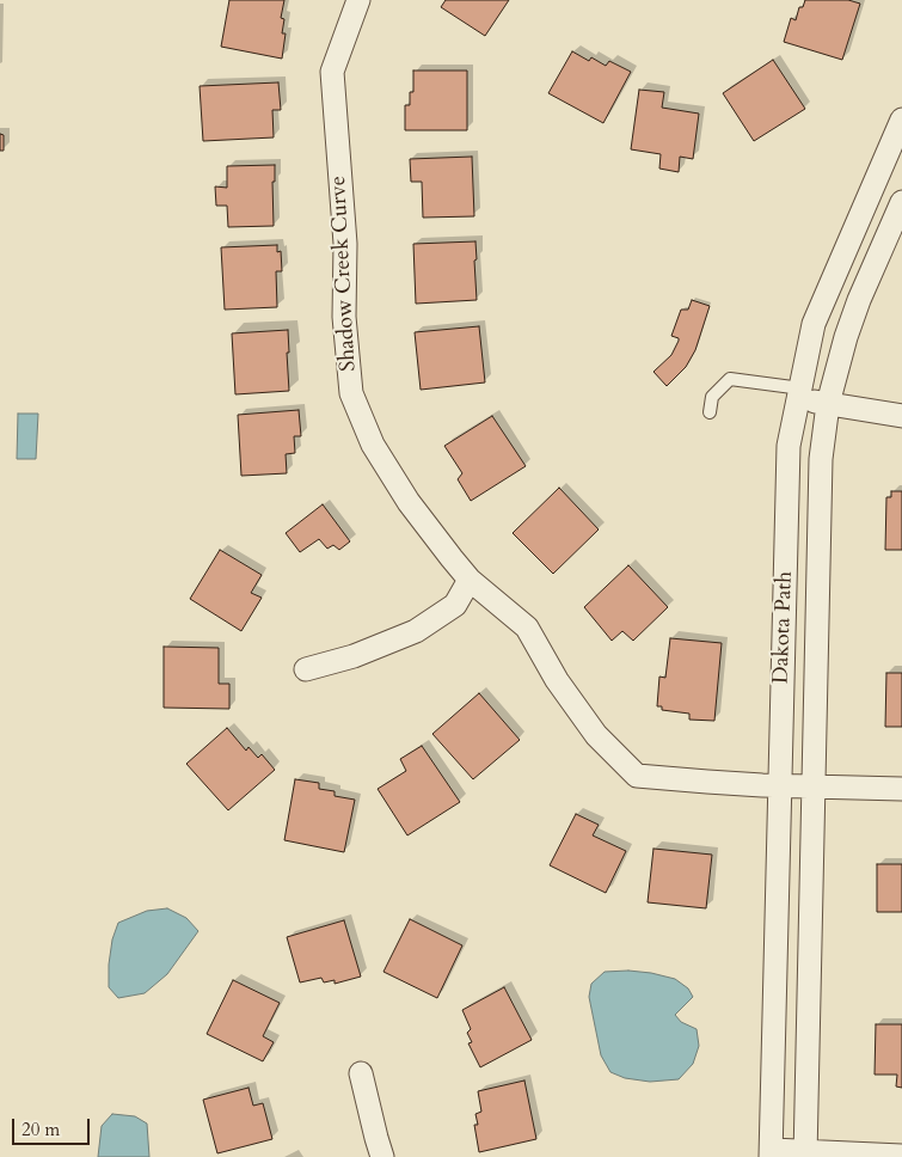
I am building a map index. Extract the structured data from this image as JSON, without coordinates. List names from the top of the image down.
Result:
{
  "streets": {
    "street": ["Shadow Creek Curve", "Dakota Path"]
  },
  "crossings": [
    ["Shadow Creek Curve", "Dakota Path"]
  ],
  "scale_bar": "20 m"
}
